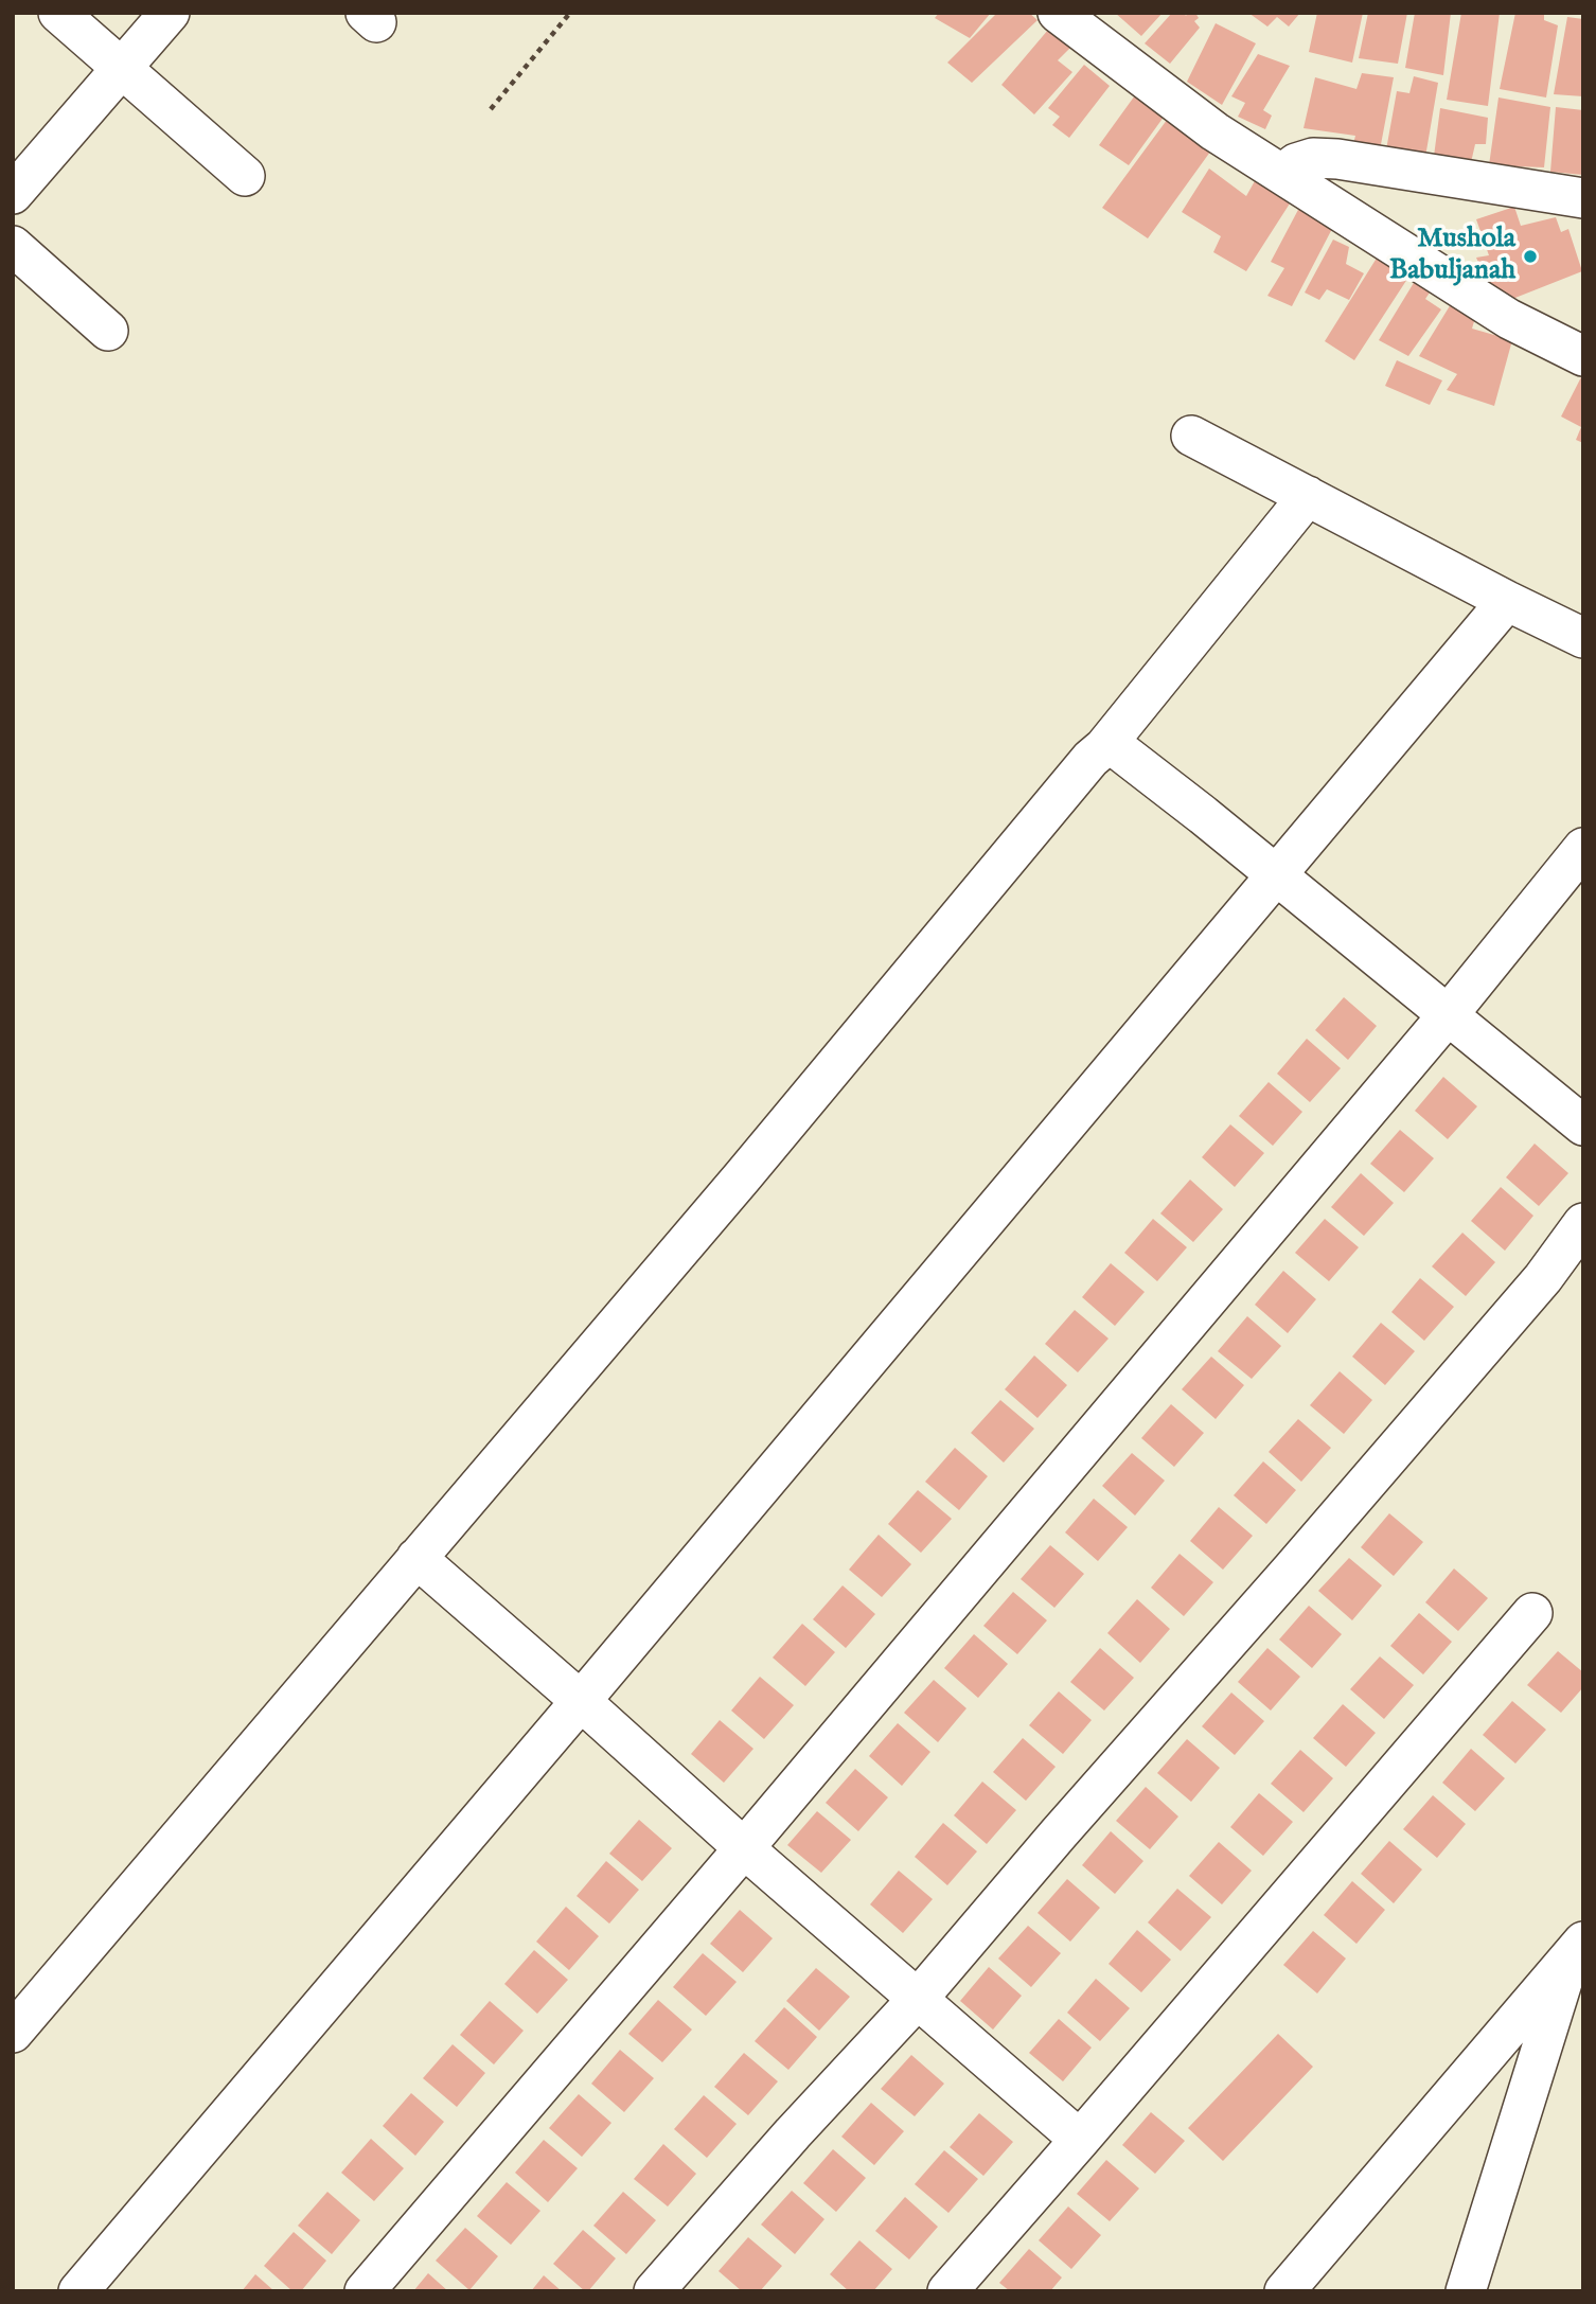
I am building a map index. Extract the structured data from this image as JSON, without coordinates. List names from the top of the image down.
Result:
{
  "places": ["Mushola Babuljanah"]
}
